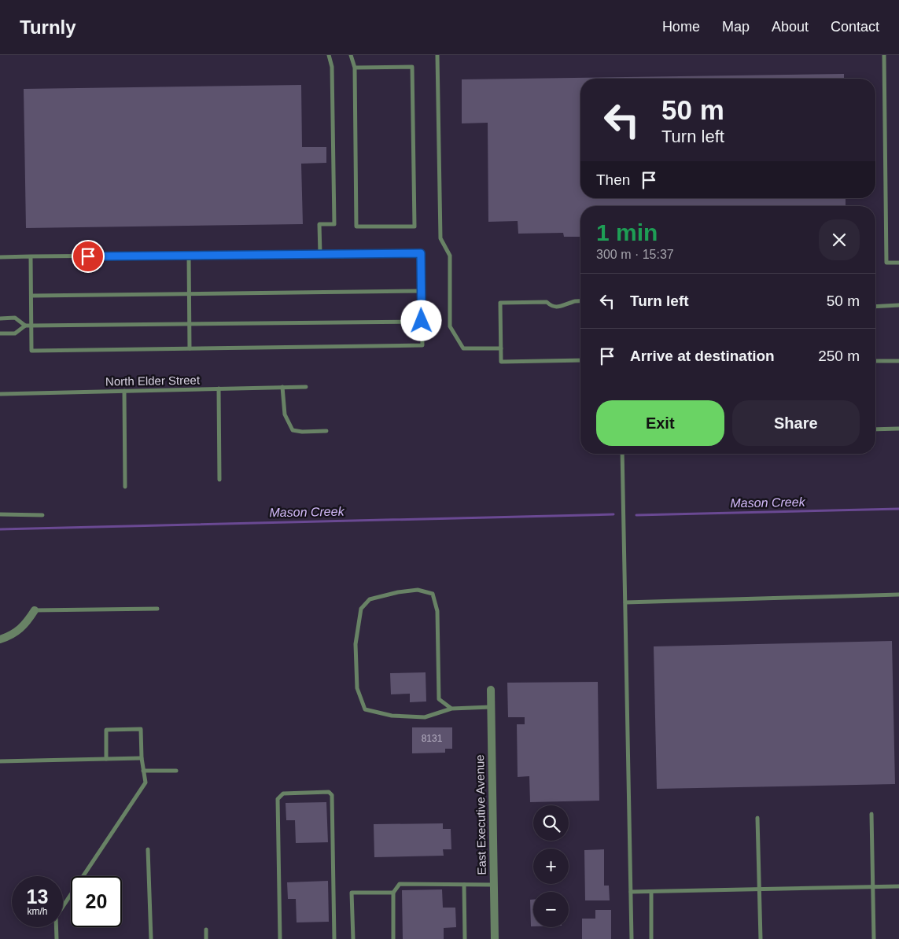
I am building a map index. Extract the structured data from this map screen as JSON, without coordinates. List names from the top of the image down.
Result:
{
  "streets": {
    "street": ["East Executive Avenue"],
    "lane": ["North Elder Street"]
  },
  "water": ["Mason Creek"],
  "house_numbers": ["8131"],
  "page": {
    "header": "Turnly",
    "nav": [
      "Home",
      "Map",
      "About",
      "Contact"
    ],
    "turn": ["50 m", "Turn left"],
    "then": "Then",
    "heading": ["1 min", "300 m · 15:37"],
    "list": [
      {
        "name": "Turn left",
        "value": "50 m"
      },
      {
        "name": "Arrive at destination",
        "value": "250 m"
      }
    ],
    "buttons": ["Exit", "Share"],
    "map_buttons": ["+", "−"],
    "speed": "13 km/h",
    "limit": "20"
  }
}
